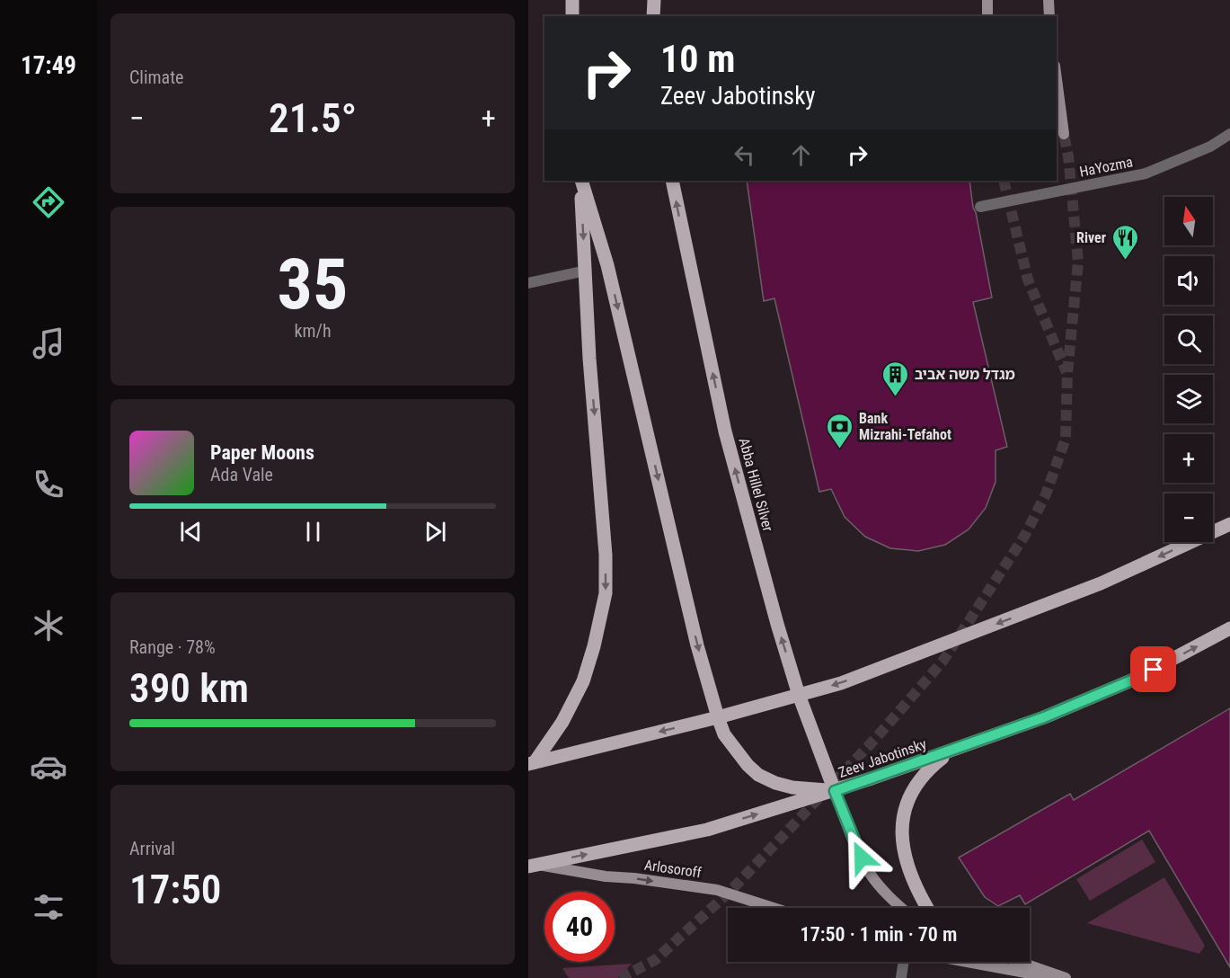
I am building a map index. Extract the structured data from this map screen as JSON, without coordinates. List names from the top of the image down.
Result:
{
  "streets": {
    "main road": ["Abba Hillel Silver", "Zeev Jabotinsky"],
    "street": ["HaYozma", "Arlosoroff"]
  },
  "crossings": [
    ["Abba Hillel Silver", "Zeev Jabotinsky"],
    ["Zeev Jabotinsky", "Arlosoroff"]
  ],
  "one_way": ["Arlosoroff"],
  "places": {
    "restaurant": ["River"],
    "building": ["מגדל משה אביב"],
    "bank": ["Bank Mizrahi-Tefahot"]
  },
  "north": "top",
  "page": {
    "tabs": "17:49",
    "tile": [
      "Climate",
      ["35", "km/h"],
      ["Range · 78%", "390 km"],
      ["Arrival", "17:50"]
    ],
    "turn": ["10 m", "Zeev Jabotinsky"],
    "heat": ["−", "21.5°", "+"],
    "map_buttons": ["+", "−"],
    "song": ["Paper Moons", "Ada Vale"],
    "limit": "40",
    "trip": "17:50 · 1 min · 70 m"
  }
}
